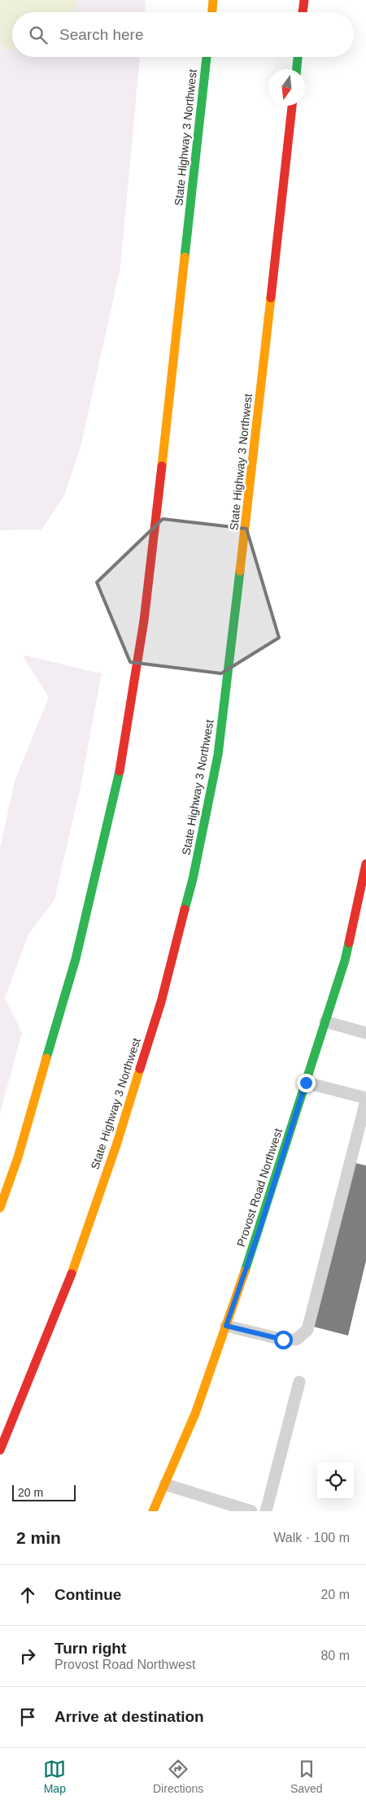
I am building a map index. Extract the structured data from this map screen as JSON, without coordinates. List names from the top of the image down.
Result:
{
  "streets": {
    "main road": ["State Highway 3 Northwest", "Provost Road Northwest"]
  },
  "scale_bar": "20 m",
  "north": "bottom",
  "page": {
    "search": "Search here",
    "scale": "20 m",
    "heading": ["2 min", "Walk · 100 m"],
    "list": [
      ["Continue", "20 m"],
      ["Turn right", "Provost Road Northwest", "80 m"],
      "Arrive at destination"
    ],
    "nav": ["Map", "Directions", "Saved"]
  }
}
